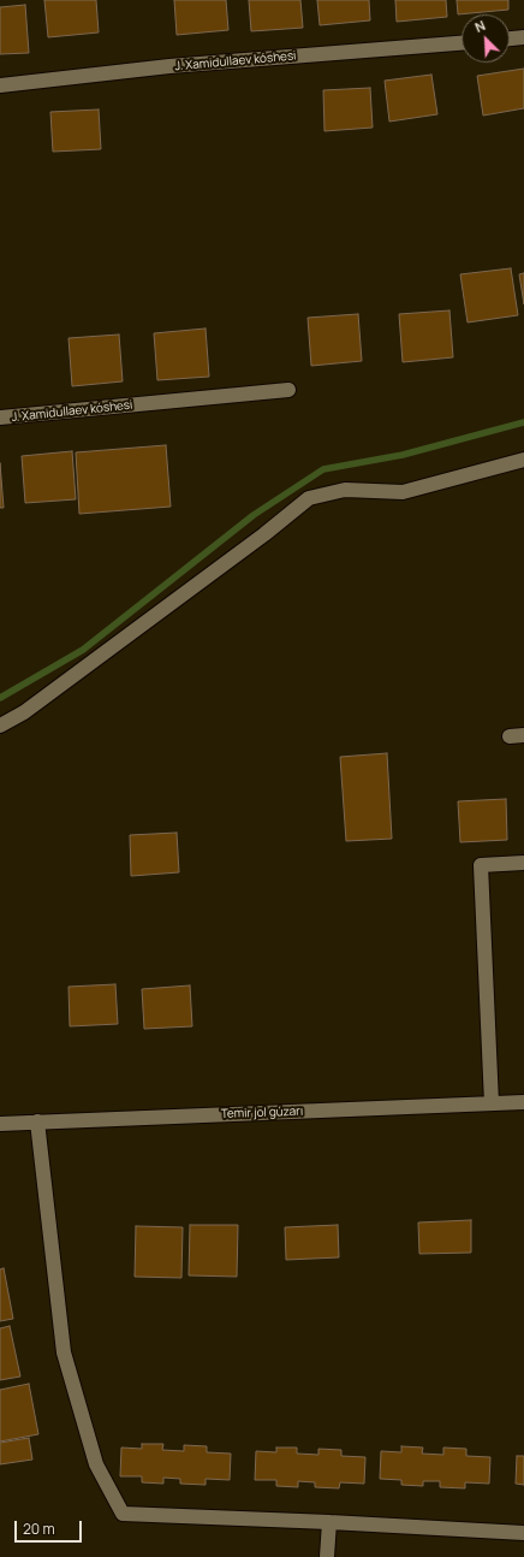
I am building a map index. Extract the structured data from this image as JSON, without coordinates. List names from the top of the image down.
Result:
{
  "streets": {
    "street": ["J. Xamidullaev kóshesi", "Temir jol gúzarı"]
  },
  "scale_bar": "20 m",
  "north": "top left"
}
